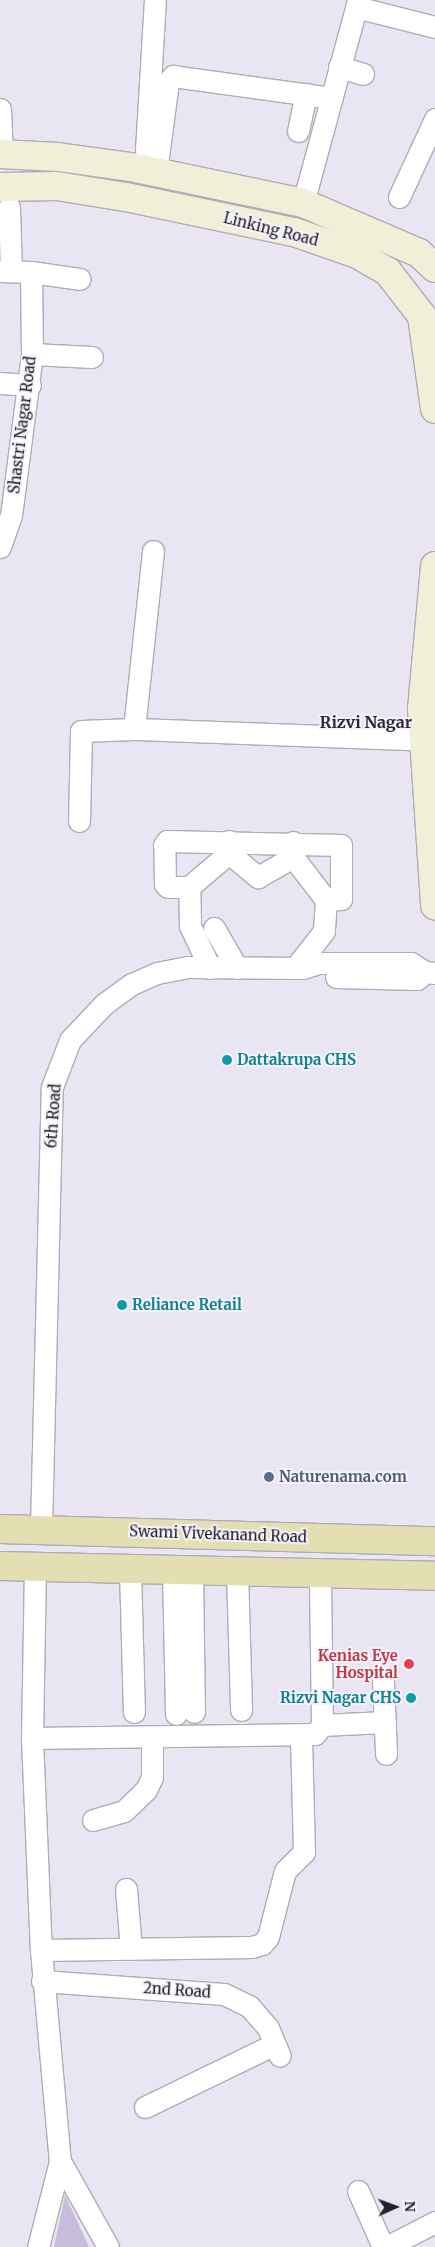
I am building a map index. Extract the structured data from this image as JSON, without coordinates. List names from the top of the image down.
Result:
{
  "streets": {
    "main road": ["Linking Road", "Swami Vivekanand Road"],
    "street": ["Shastri Nagar Road", "6th Road", "2nd Road"]
  },
  "crossings": [
    ["Linking Road", "Shastri Nagar Road"],
    ["6th Road", "Swami Vivekanand Road"]
  ],
  "districts": ["Rizvi Nagar"],
  "places": [
    "Dattakrupa CHS",
    "Reliance Retail",
    "Naturenama.com",
    "Kenias Eye Hospital",
    "Rizvi Nagar CHS"
  ],
  "north": "right"
}
